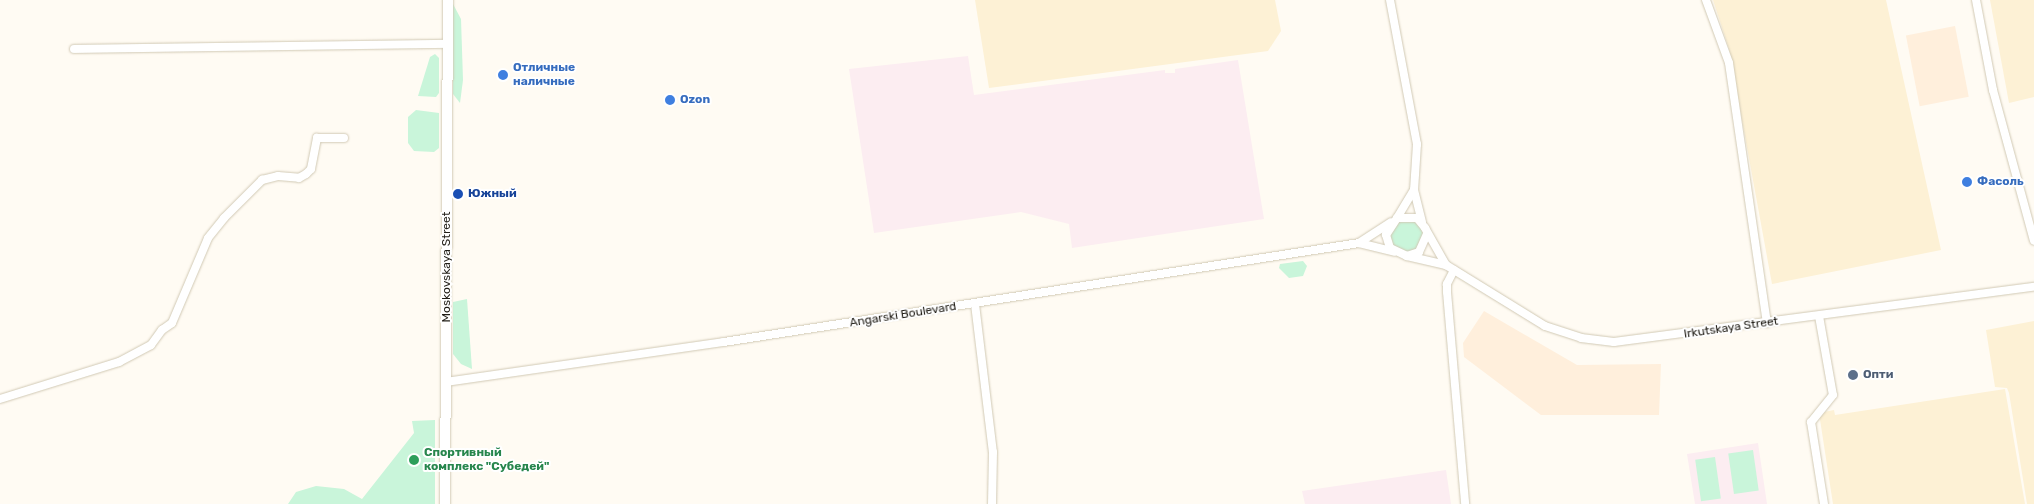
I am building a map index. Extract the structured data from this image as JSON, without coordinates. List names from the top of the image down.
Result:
{
  "streets": {
    "main road": ["Moskovskaya Street"],
    "street": ["Angarski Boulevard", "Irkutskaya Street"]
  },
  "crossings": [
    ["Moskovskaya Street", "Angarski Boulevard"],
    ["Angarski Boulevard", "Irkutskaya Street"]
  ],
  "places": [
    "Отличные наличные",
    "Ozon",
    "Фасоль",
    "Южный",
    "Опти",
    "Спортивный комплекс \"Субедей\""
  ]
}
